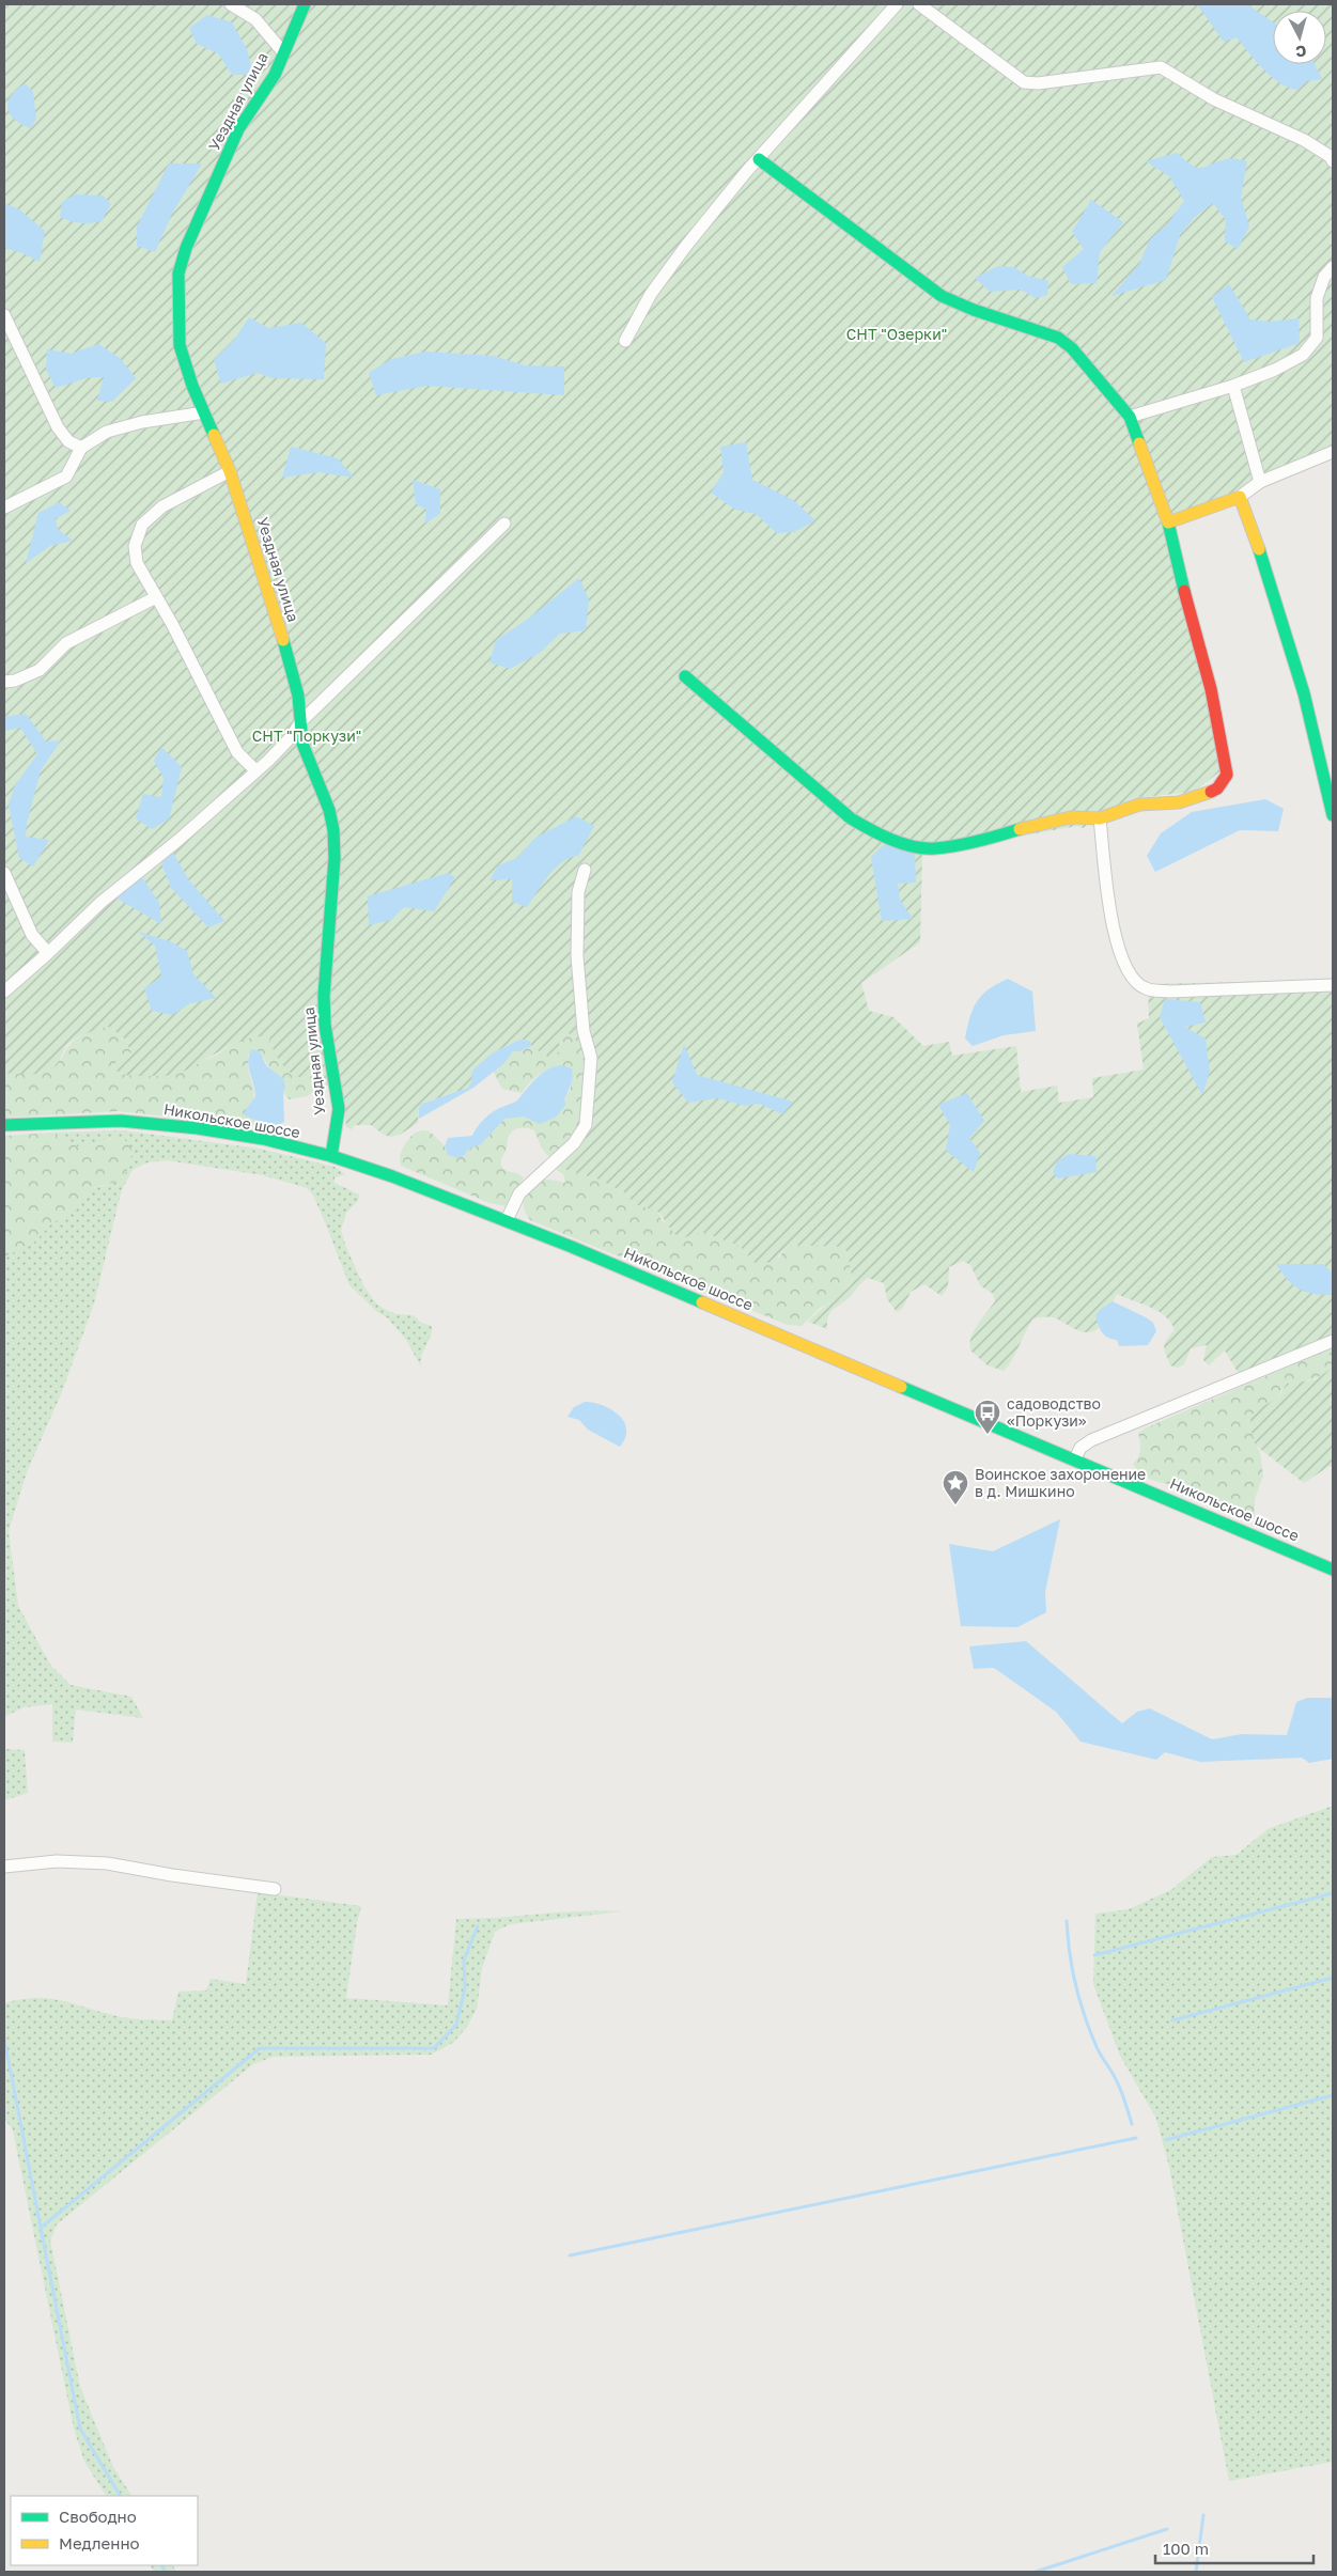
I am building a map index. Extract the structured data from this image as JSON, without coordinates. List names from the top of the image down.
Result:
{
  "streets": {
    "street": ["Уездная улица", "Никольское шоссе"]
  },
  "crossings": [
    ["Уездная улица", "Никольское шоссе"]
  ],
  "parks": ["СНТ \"Озерки\"", "СНТ \"Поркузи\""],
  "places": {
    "bus stop": ["садоводство «Поркузи»"],
    "place": ["Воинское захоронение в д. Мишкино"]
  },
  "legend": ["Свободно", "Медленно"],
  "scale_bar": "100 m",
  "north": "bottom"
}
